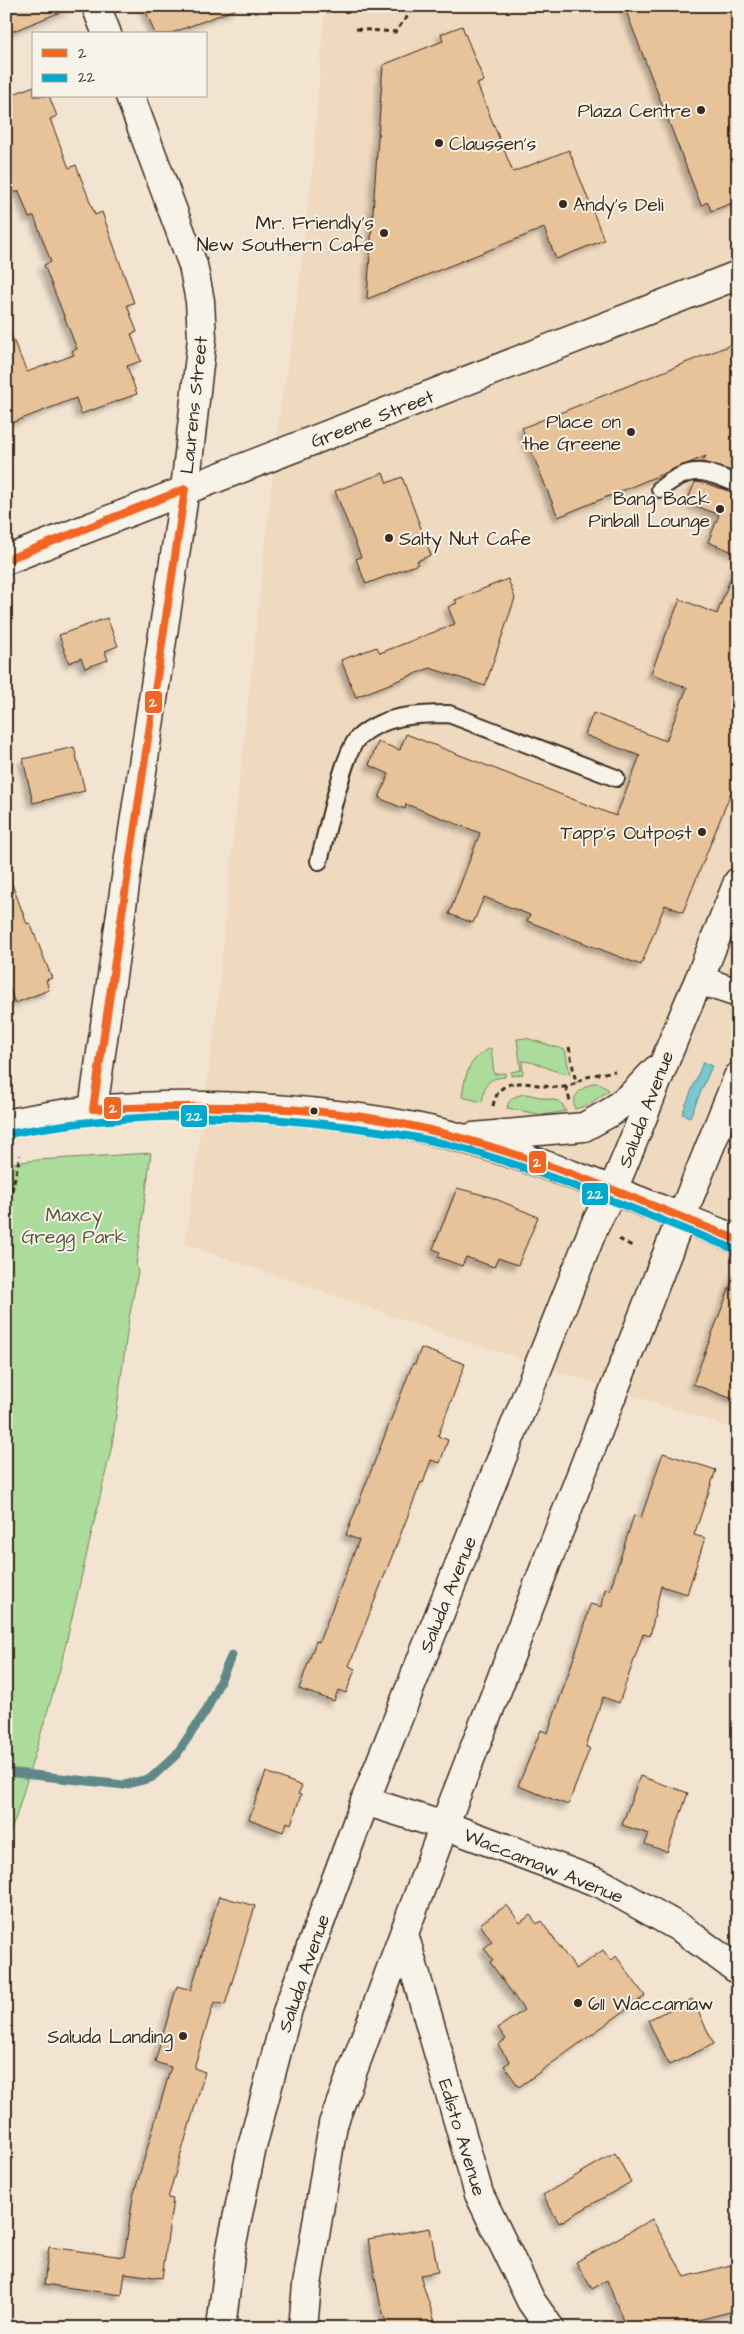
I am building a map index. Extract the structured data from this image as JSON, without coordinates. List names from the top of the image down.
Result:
{
  "streets": {
    "street": [
      "Laurens Street",
      "Greene Street",
      "Saluda Avenue",
      "Waccamaw Avenue",
      "Edisto Avenue"
    ]
  },
  "crossings": [
    ["Laurens Street", "Greene Street"],
    ["Saluda Avenue", "Waccamaw Avenue"]
  ],
  "parks": ["Maxcy Gregg Park"],
  "places": [
    "Plaza Centre",
    "Claussen's",
    "Andy's Deli",
    "Mr. Friendly's New Southern Cafe",
    "Place on the Greene",
    "Bang Back Pinball Lounge",
    "Salty Nut Cafe",
    "Tapp's Outpost",
    "611 Waccamaw",
    "Saluda Landing"
  ],
  "lines": ["transit line 2", "transit line 22"],
  "legend": ["2", "22"]
}
